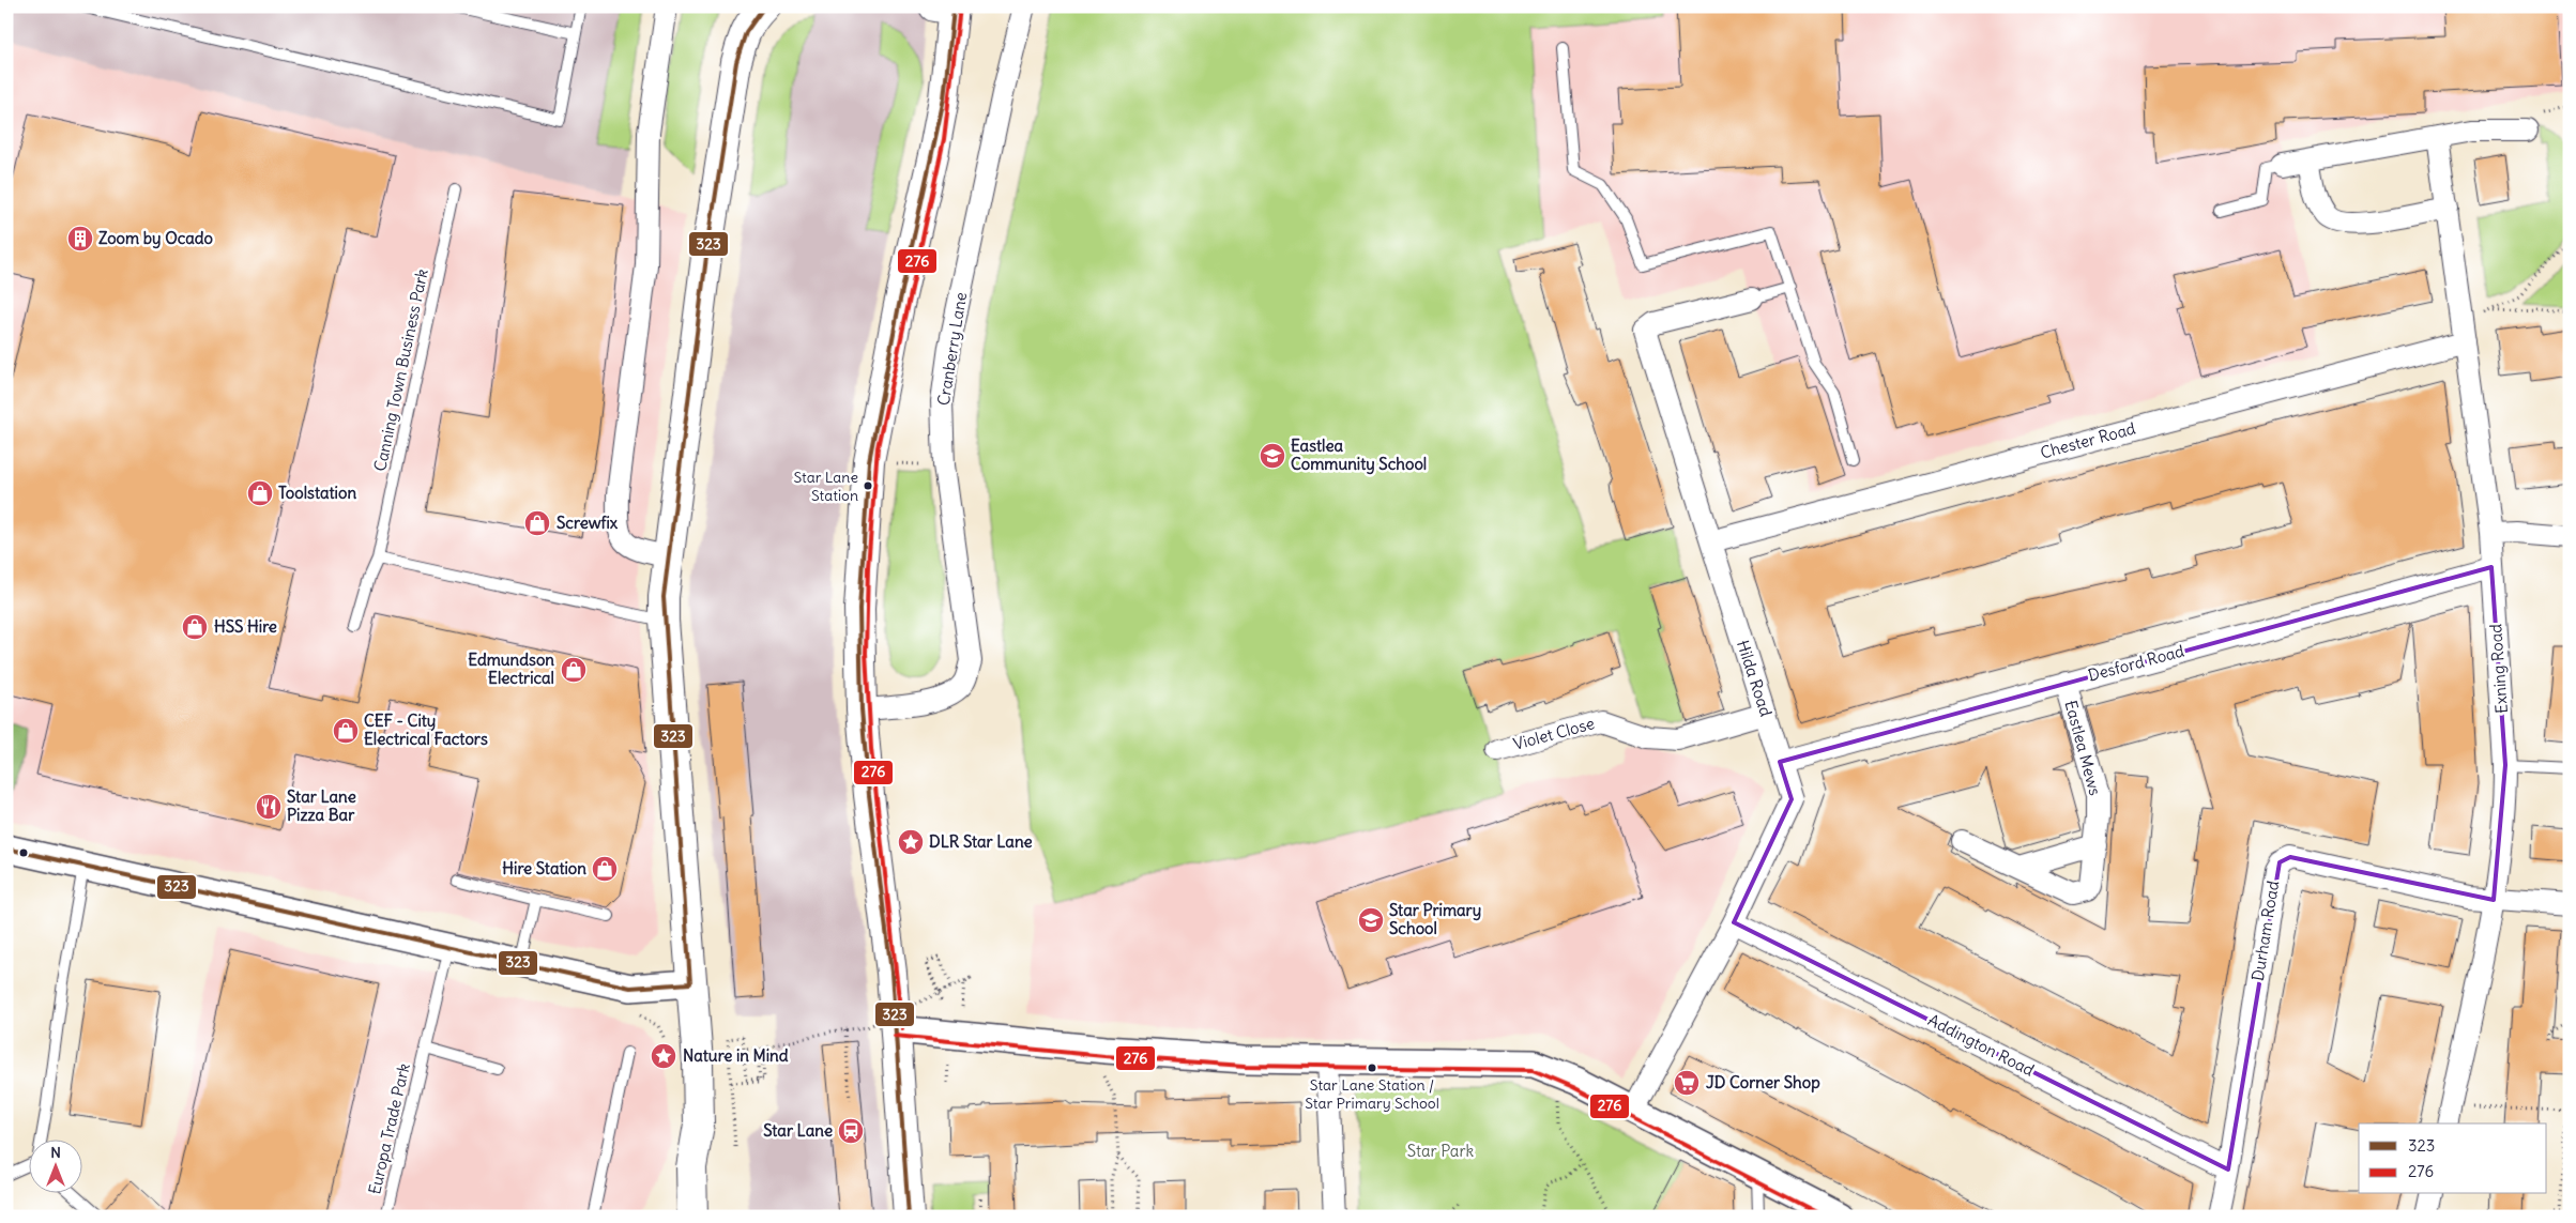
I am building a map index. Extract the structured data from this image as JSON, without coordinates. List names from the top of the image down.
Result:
{
  "streets": {
    "street": [
      "Cranberry Lane",
      "Chester Road",
      "Desford Road",
      "Exning Road",
      "Hilda Road",
      "Violet Close",
      "Eastlea Mews",
      "Durham Road",
      "Addington Road"
    ],
    "lane": ["Canning Town Business Park", "Europa Trade Park"]
  },
  "crossings": [
    ["Chester Road", "Exning Road"],
    ["Chester Road", "Hilda Road"],
    ["Desford Road", "Exning Road"],
    ["Desford Road", "Hilda Road"],
    ["Desford Road", "Eastlea Mews"],
    ["Exning Road", "Durham Road"],
    ["Hilda Road", "Violet Close"],
    ["Hilda Road", "Addington Road"],
    ["Durham Road", "Addington Road"]
  ],
  "parks": ["Star Park"],
  "places": {
    "building": ["Zoom by Ocado"],
    "school or university": ["Eastlea Community School", "Star Primary School"],
    "other": ["Star Lane Station", "Star Lane Station / Star Primary School"],
    "shop": [
      "Toolstation",
      "Screwfix",
      "HSS Hire",
      "Edmundson Electrical",
      "CEF - City Electrical Factors",
      "Hire Station"
    ],
    "restaurant": ["Star Lane Pizza Bar"],
    "place": ["DLR Star Lane", "Nature in Mind"],
    "supermarket": ["JD Corner Shop"],
    "station": ["Star Lane"]
  },
  "lines": ["transit line 323", "transit line 276"],
  "legend": ["323", "276"],
  "north": "top"
}
